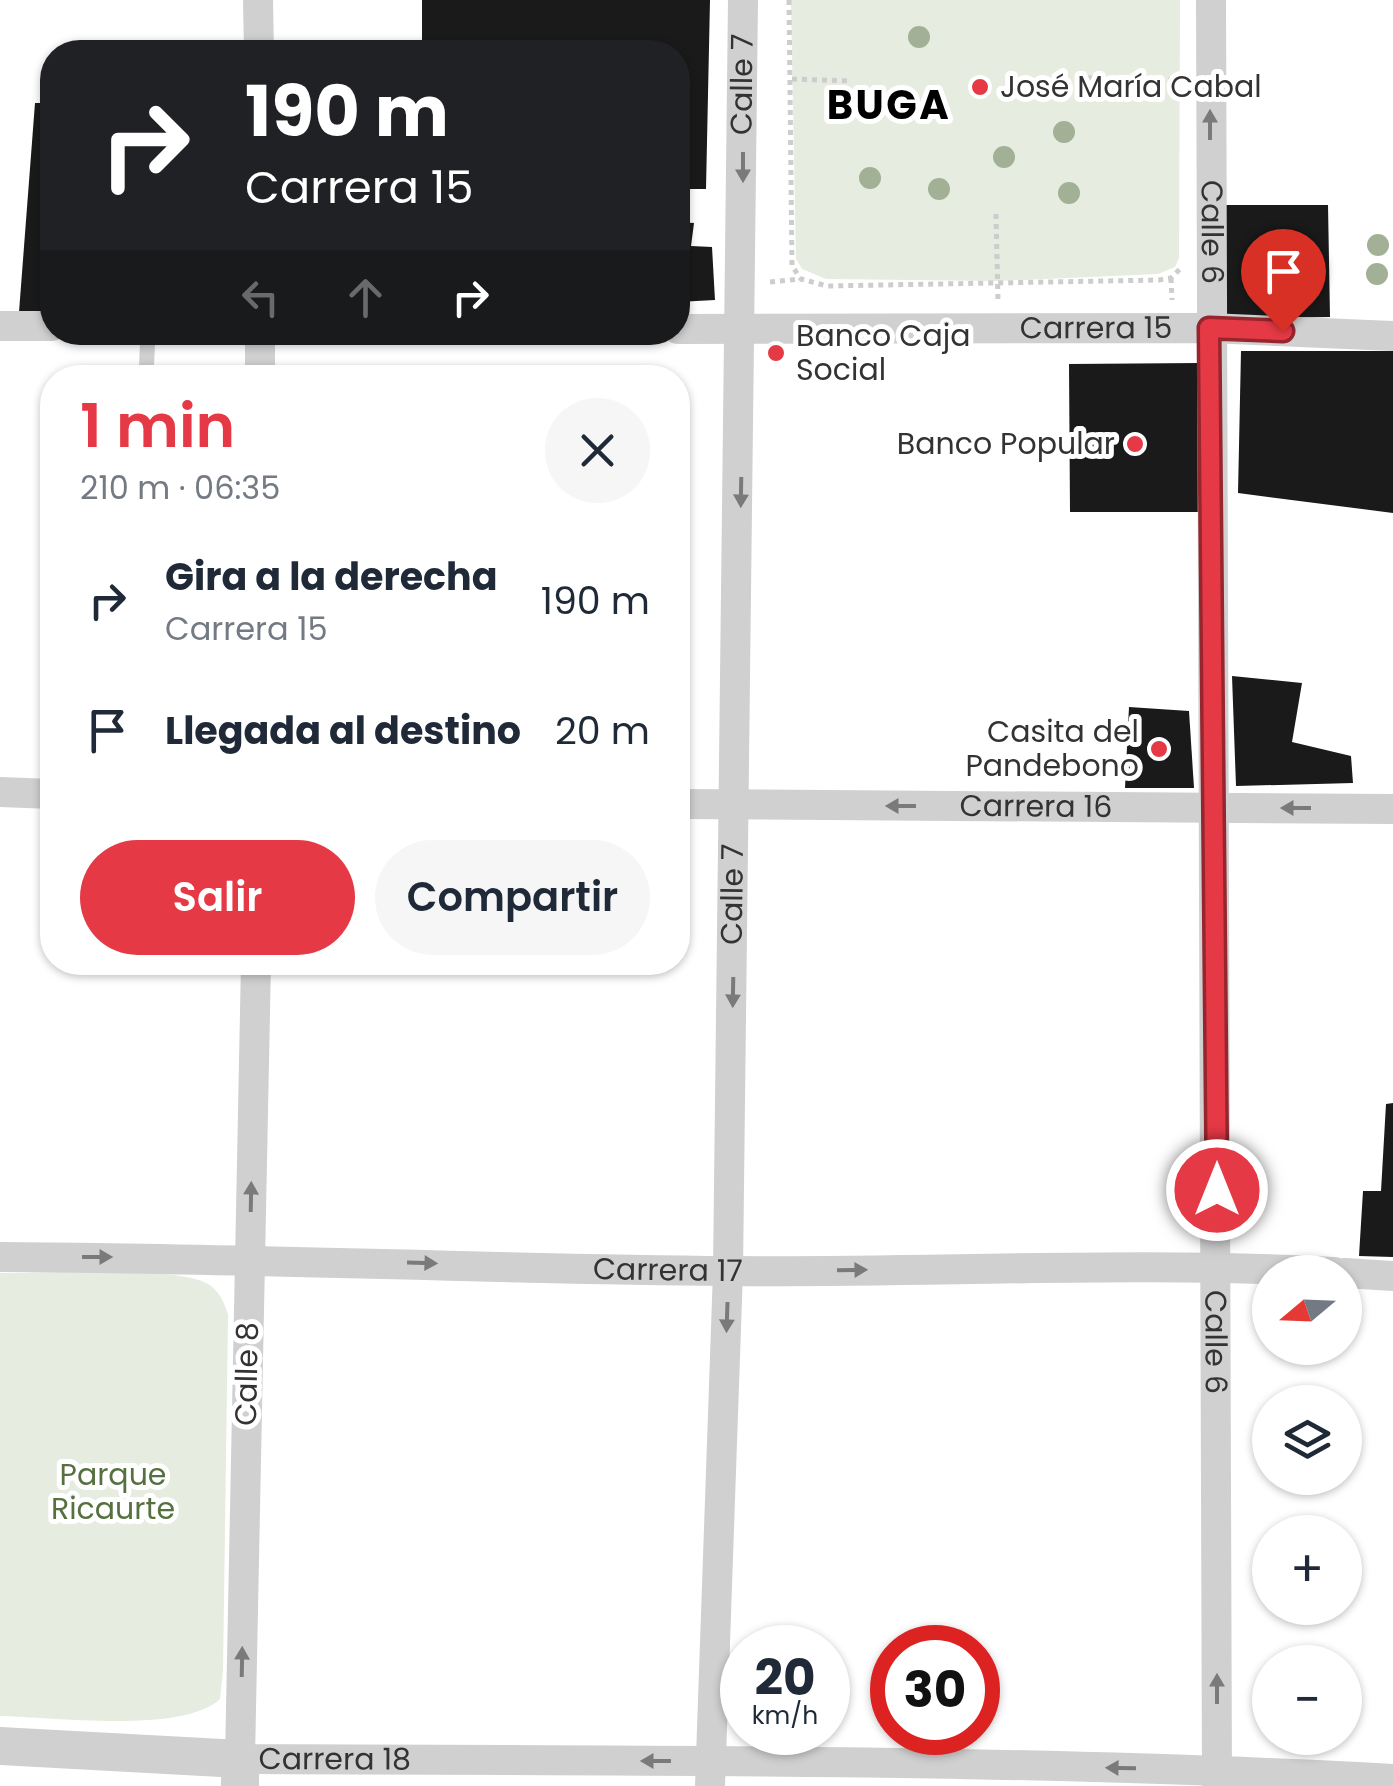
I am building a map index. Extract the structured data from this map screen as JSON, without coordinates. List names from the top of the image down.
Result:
{
  "streets": {
    "street": [
      "Calle 7",
      "Calle 6",
      "Carrera 15",
      "Carrera 16",
      "Carrera 17",
      "Calle 8",
      "Carrera 18"
    ]
  },
  "crossings": [
    ["Calle 7", "Carrera 15"],
    ["Calle 7", "Carrera 16"],
    ["Calle 7", "Carrera 17"],
    ["Calle 7", "Carrera 18"],
    ["Calle 6", "Carrera 15"],
    ["Calle 6", "Carrera 16"],
    ["Calle 6", "Carrera 17"],
    ["Calle 6", "Carrera 18"],
    ["Carrera 17", "Calle 8"],
    ["Calle 8", "Carrera 18"]
  ],
  "one_way": [
    "Calle 7",
    "Calle 6",
    "Carrera 16",
    "Carrera 17",
    "Calle 8",
    "Carrera 18"
  ],
  "districts": ["BUGA"],
  "parks": ["Parque Ricaurte"],
  "places": [
    "José María Cabal",
    "Banco Caja Social",
    "Banco Popular",
    "Casita del Pandebono"
  ],
  "north": "left",
  "page": {
    "turn": ["190 m", "Carrera 15"],
    "heading": ["1 min", "210 m · 06:35"],
    "list": [
      {
        "name": "Gira a la derecha",
        "note": "Carrera 15",
        "value": "190 m"
      },
      {
        "name": "Llegada al destino",
        "value": "20 m"
      }
    ],
    "buttons": ["Salir", "Compartir"],
    "map_buttons": ["+", "−"],
    "speed": "20 km/h",
    "limit": "30"
  }
}
